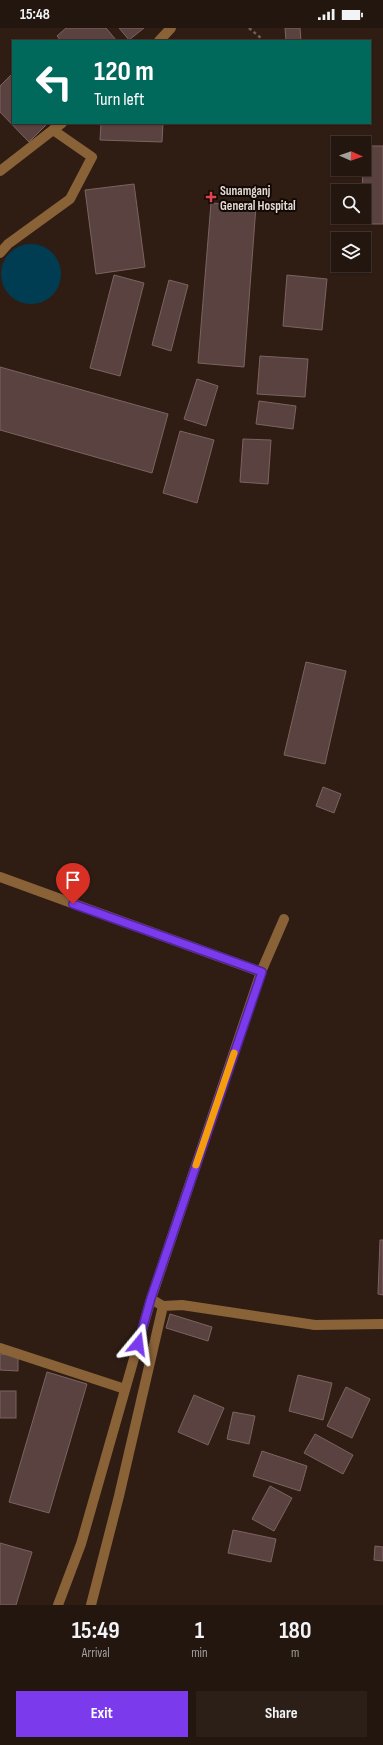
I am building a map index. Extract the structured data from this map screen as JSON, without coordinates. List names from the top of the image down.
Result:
{
  "places": {
    "health": ["Sunamganj General Hospital"]
  },
  "north": "right",
  "page": {
    "status": "15:48",
    "turn": ["120 m", "Turn left"],
    "eta": [
      "15:49",
      "Arrival",
      "1",
      "min",
      "180",
      "m"
    ],
    "buttons": ["Exit", "Share"]
  }
}
